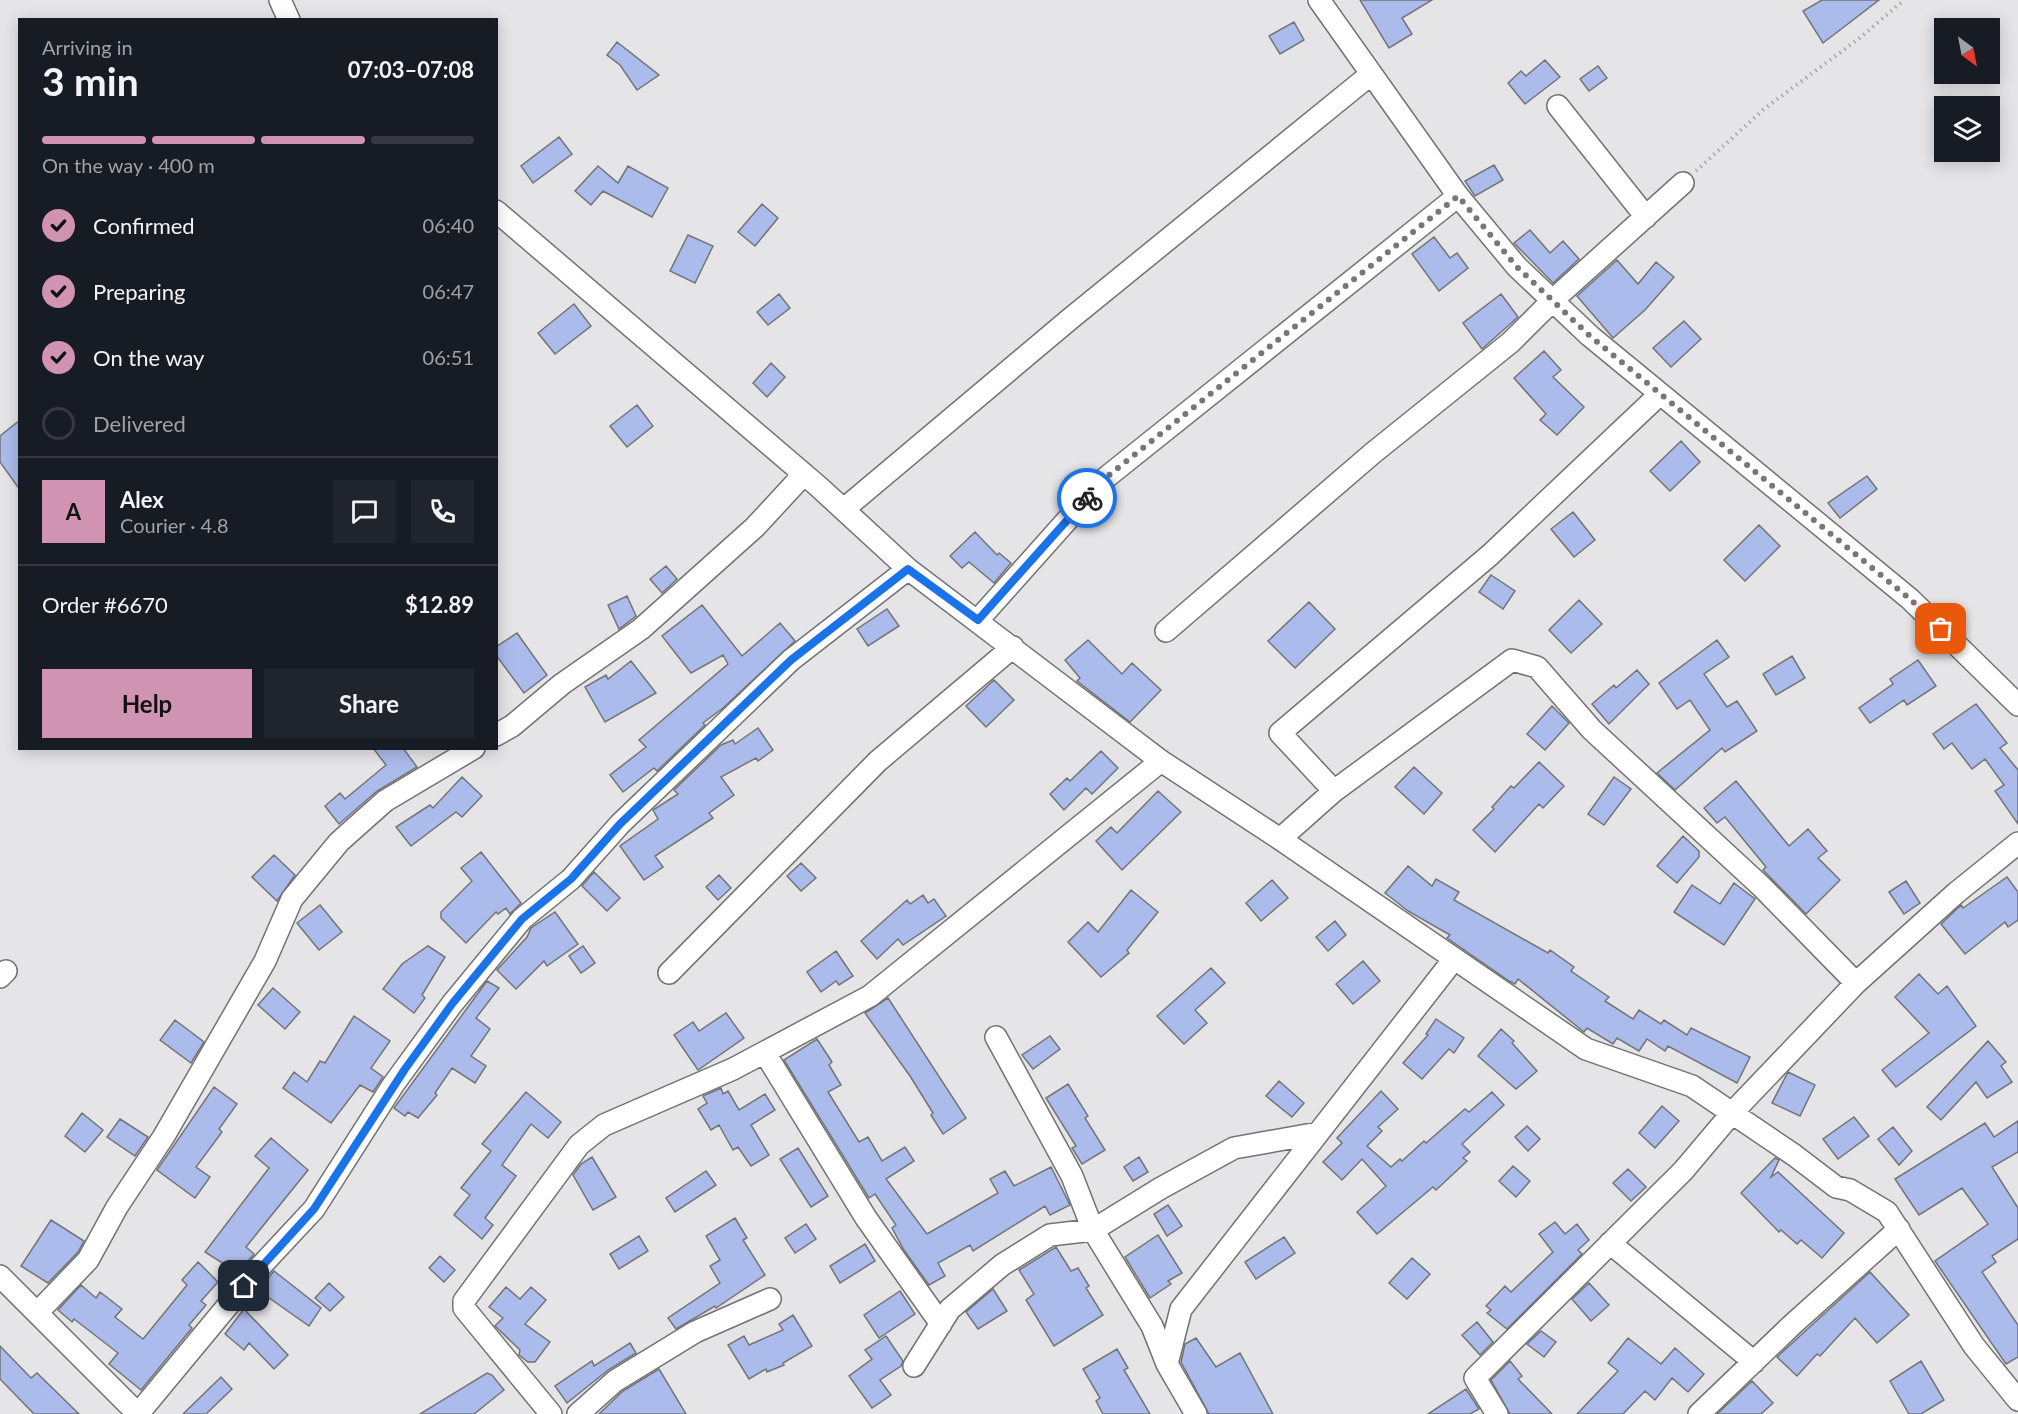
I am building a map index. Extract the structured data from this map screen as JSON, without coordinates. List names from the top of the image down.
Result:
{
  "north": "bottom right",
  "page": {
    "heading": ["3 min", "Arriving in", "07:03–07:08"],
    "panel": [
      "Alex",
      "Courier · 4.8",
      "Order #6670",
      "$12.89"
    ],
    "bar": "On the way · 400 m",
    "list": [
      ["Confirmed", "06:40"],
      ["Preparing", "06:47"],
      ["On the way", "06:51"],
      "Delivered"
    ],
    "round": "A",
    "buttons": ["Help", "Share"]
  }
}
